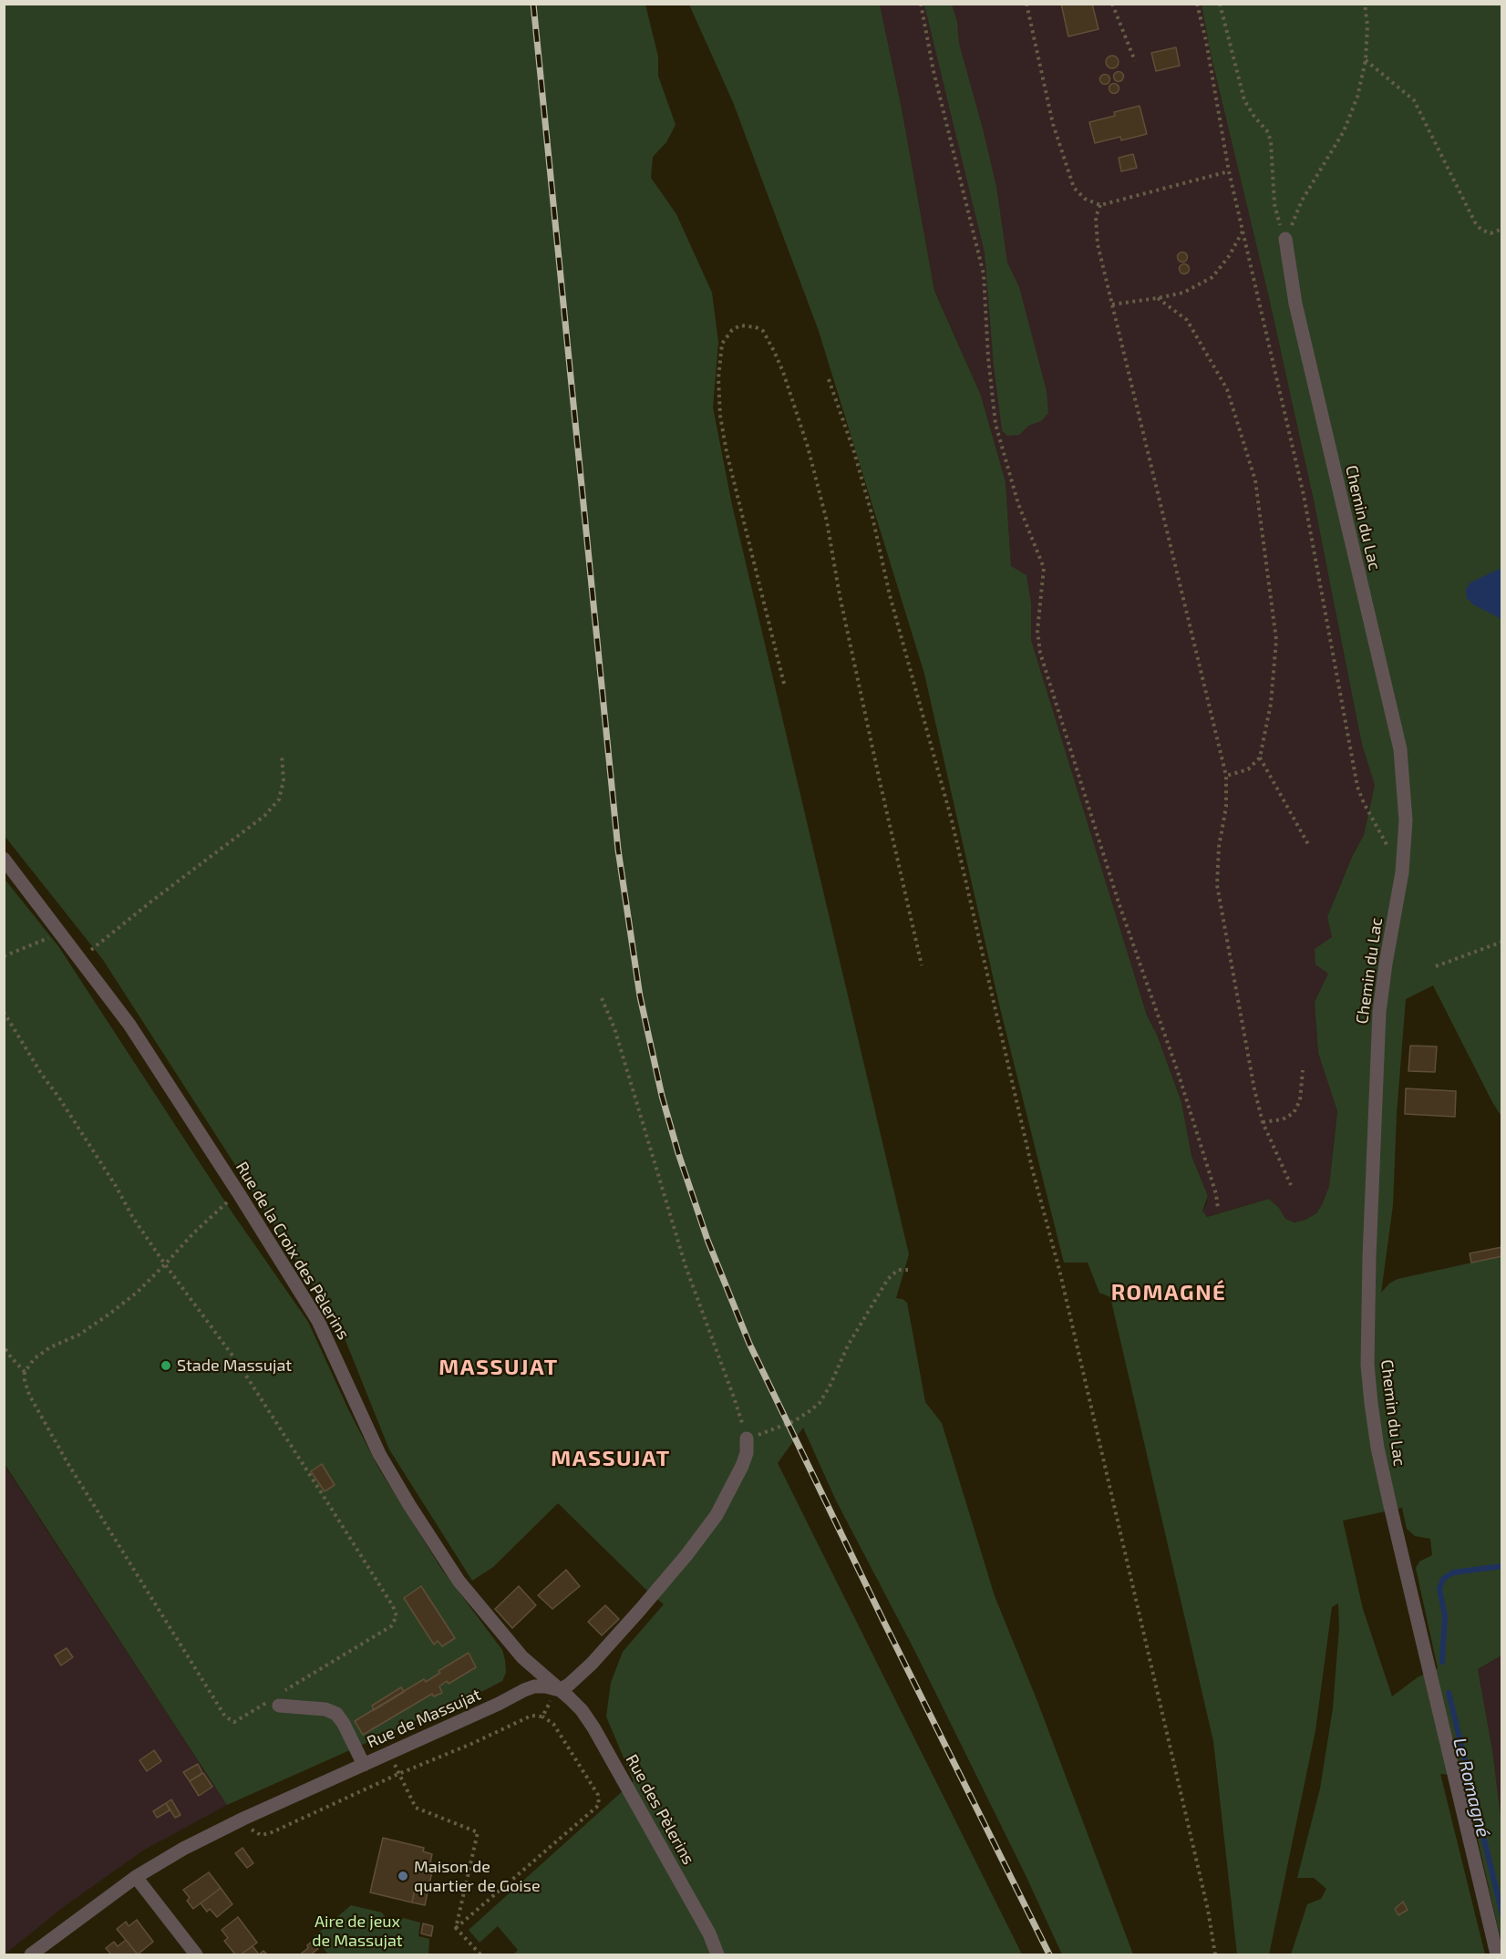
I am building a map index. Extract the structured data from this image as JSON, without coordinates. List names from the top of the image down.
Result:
{
  "streets": {
    "street": [
      "Chemin du Lac",
      "Rue de la Croix des Pèlerins",
      "Rue de Massujat",
      "Rue des Pèlerins"
    ]
  },
  "crossings": [
    ["Rue de la Croix des Pèlerins", "Rue de Massujat"],
    ["Rue de la Croix des Pèlerins", "Rue des Pèlerins"],
    ["Rue de Massujat", "Rue des Pèlerins"]
  ],
  "districts": ["ROMAGNÉ", "MASSUJAT", "MASSUJAT"],
  "water": ["Le Romagné"],
  "parks": ["Aire de jeux de Massujat"],
  "places": ["Stade Massujat", "Maison de quartier de Goise"]
}
